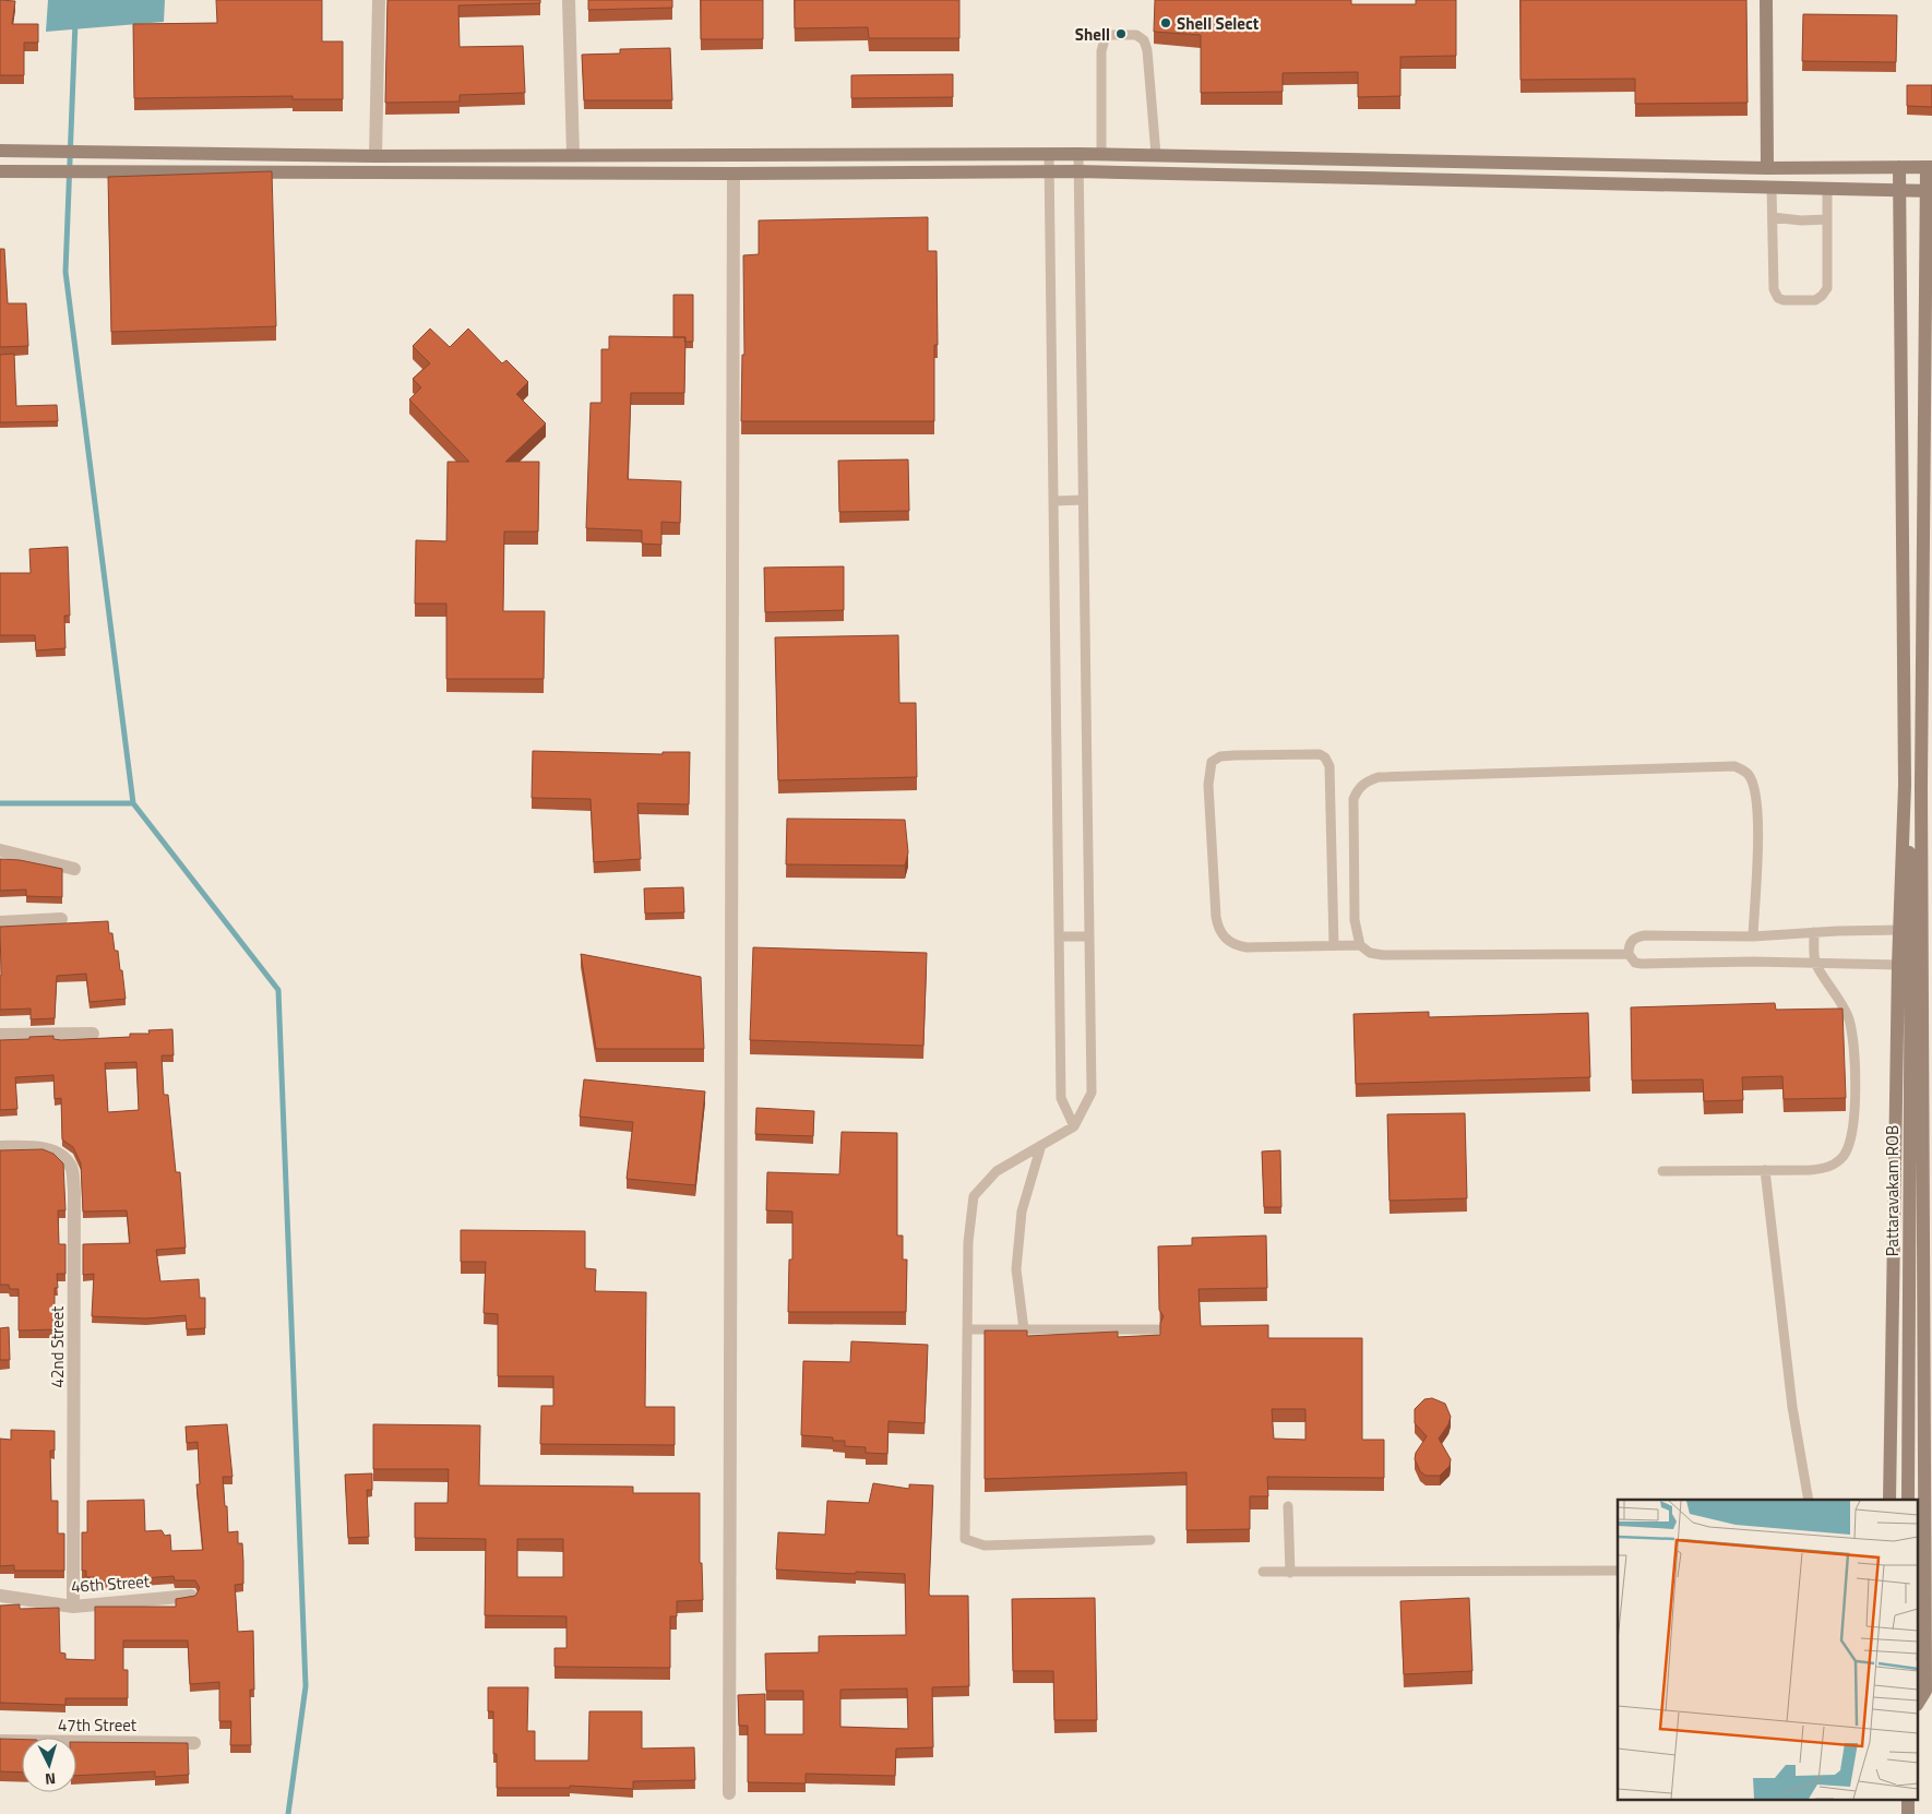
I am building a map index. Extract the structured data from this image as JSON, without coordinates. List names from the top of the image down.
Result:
{
  "streets": {
    "main road": ["Pattaravakam ROB"],
    "street": ["42nd Street", "46th Street", "47th Street"]
  },
  "crossings": [
    ["42nd Street", "46th Street"]
  ],
  "places": ["Shell Select", "Shell"],
  "north": "bottom"
}
